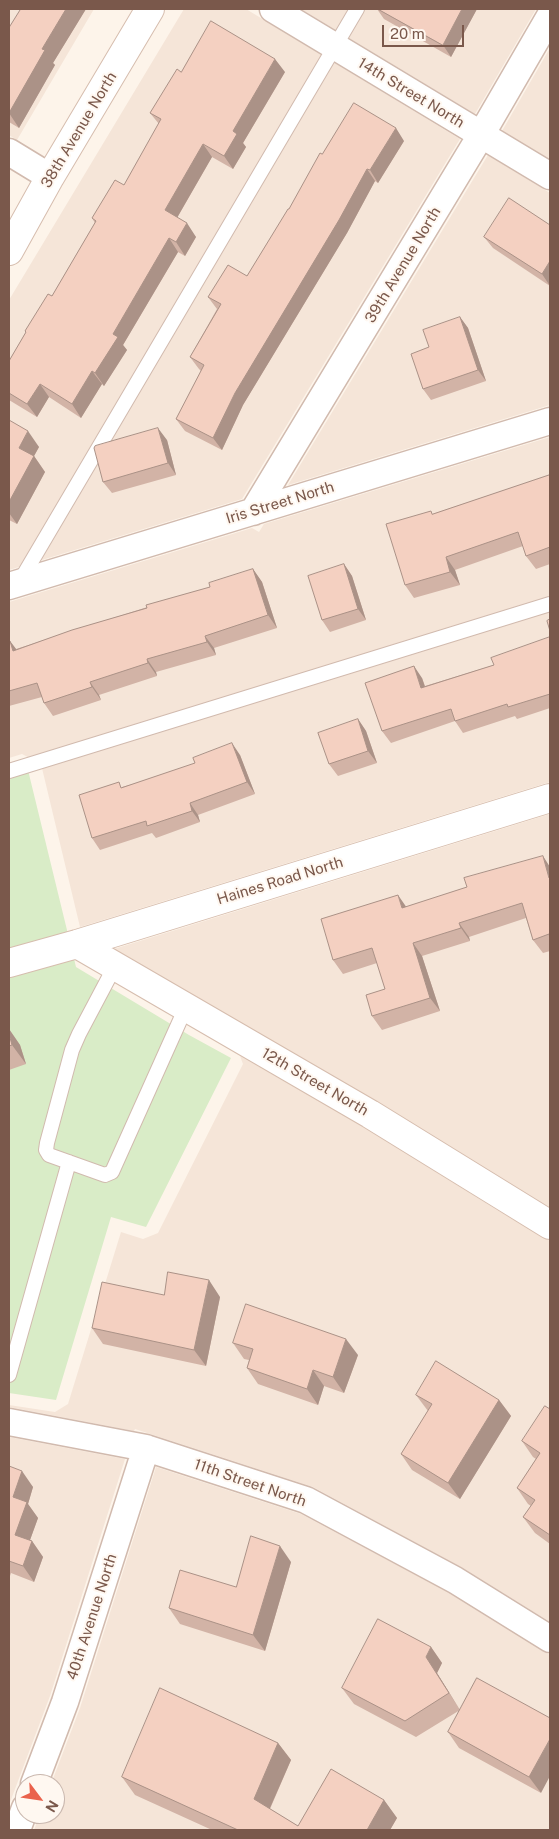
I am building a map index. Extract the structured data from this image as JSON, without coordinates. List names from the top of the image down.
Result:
{
  "streets": {
    "street": [
      "14th Street North",
      "38th Avenue North",
      "39th Avenue North",
      "Iris Street North",
      "Haines Road North",
      "12th Street North",
      "11th Street North",
      "40th Avenue North"
    ]
  },
  "crossings": [
    ["14th Street North", "39th Avenue North"],
    ["39th Avenue North", "Iris Street North"],
    ["Haines Road North", "12th Street North"],
    ["11th Street North", "40th Avenue North"]
  ],
  "scale_bar": "20 m",
  "north": "bottom right"
}
